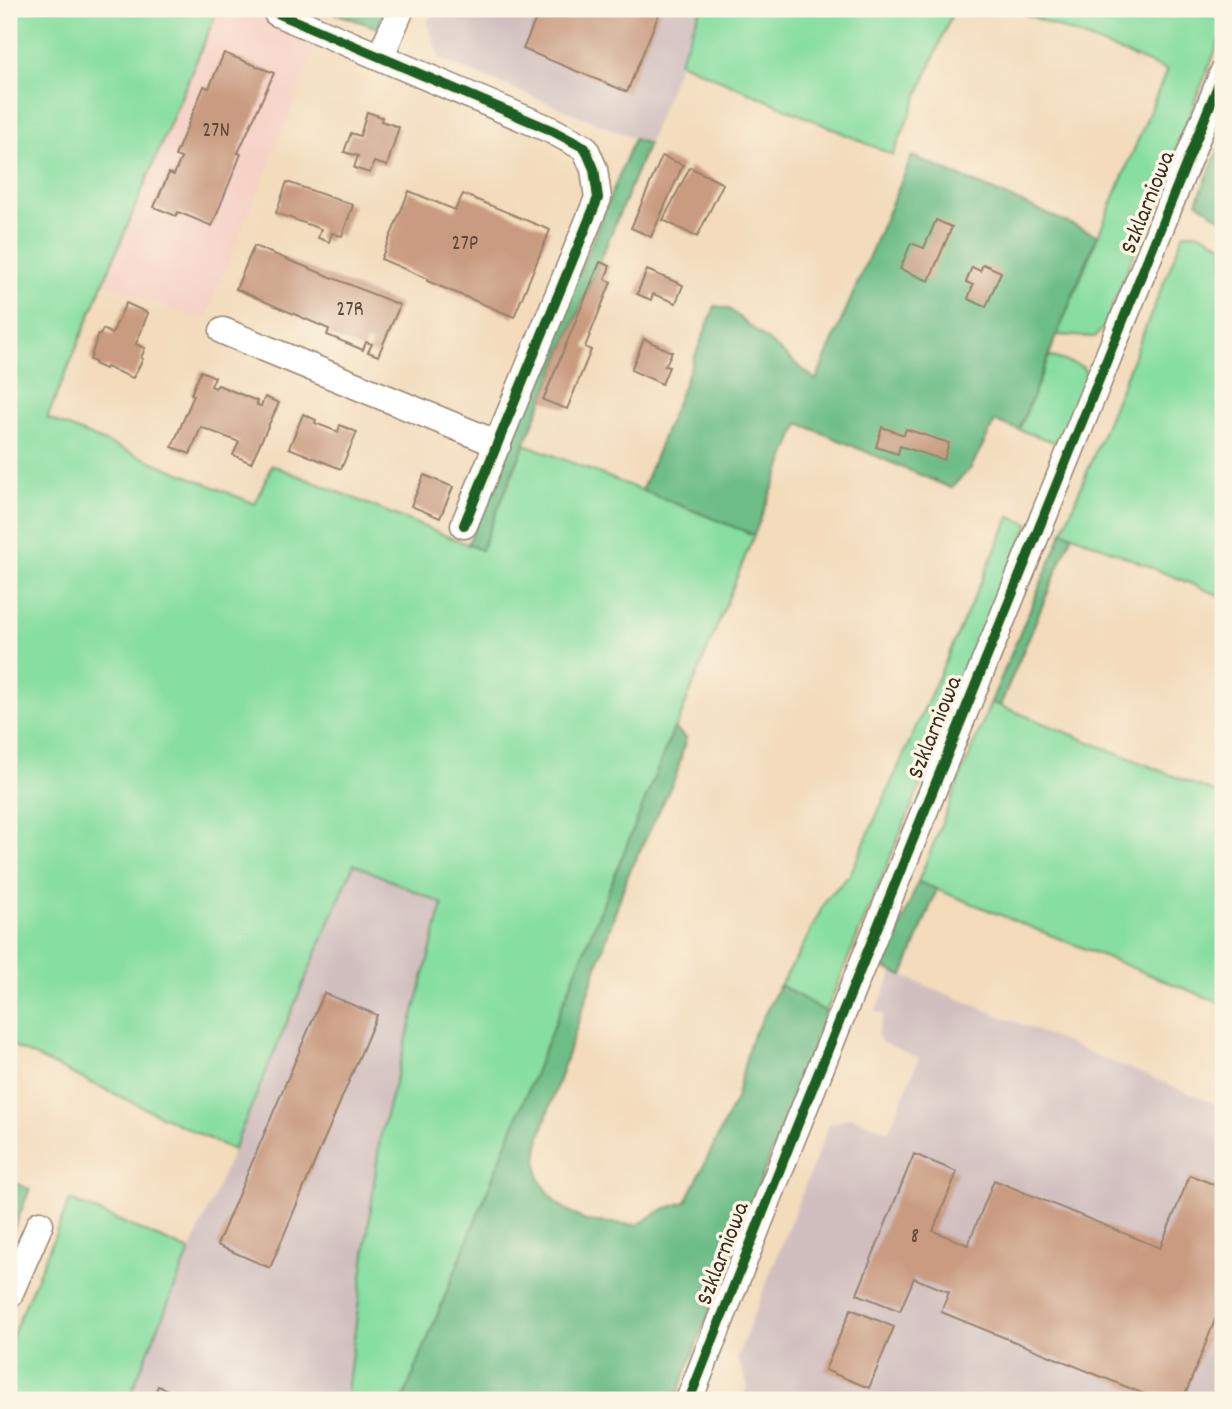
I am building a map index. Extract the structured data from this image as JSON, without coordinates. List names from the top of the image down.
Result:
{
  "streets": {
    "street": ["Szklarniowa"]
  },
  "house_numbers": [
    "27N",
    "27P",
    "27R",
    "8"
  ]
}
